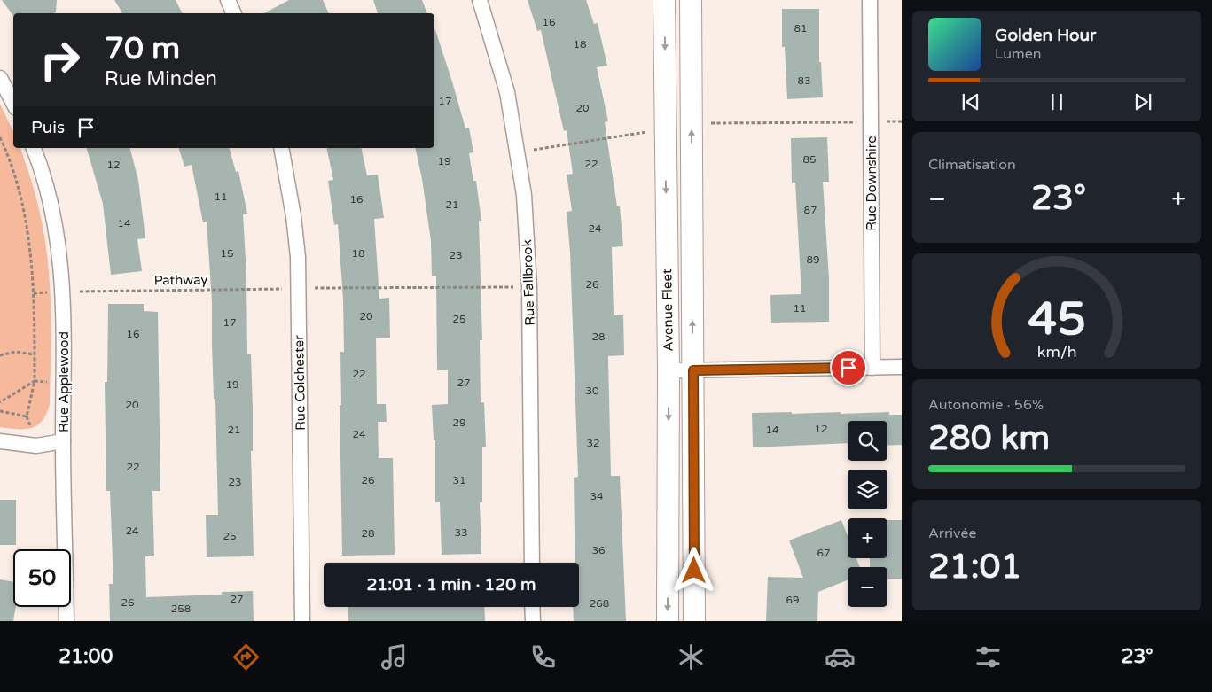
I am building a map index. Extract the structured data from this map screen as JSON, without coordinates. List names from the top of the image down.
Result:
{
  "streets": {
    "main road": ["Avenue Fleet"],
    "street": [
      "Rue Downshire",
      "Rue Fallbrook",
      "Rue Applewood",
      "Rue Colchester"
    ],
    "path": ["Pathway"]
  },
  "house_numbers": [
    "16",
    "81",
    "18",
    "83",
    "17",
    "20",
    "85",
    "19",
    "22",
    "12",
    "11",
    "16",
    "21",
    "87",
    "14",
    "24",
    "15",
    "18",
    "23",
    "89",
    "26",
    "11",
    "20",
    "25",
    "17",
    "16",
    "28",
    "22",
    "27",
    "19",
    "30",
    "20",
    "29",
    "12",
    "21",
    "14",
    "24",
    "32",
    "22",
    "26",
    "31",
    "23",
    "34",
    "24",
    "33",
    "28",
    "25",
    "36",
    "67",
    "27",
    "69",
    "26",
    "268",
    "258"
  ],
  "page": {
    "turn": ["70 m", "Rue Minden"],
    "song": ["Golden Hour", "Lumen"],
    "then": "Puis",
    "tile": [
      "Climatisation",
      ["Autonomie · 56%", "280 km"],
      ["Arrivée", "21:01"]
    ],
    "heat": ["−", "23°", "+"],
    "map_buttons": ["+", "−"],
    "limit": "50",
    "trip": "21:01 · 1 min · 120 m",
    "tabs": ["21:00", "23°"],
    "gauge": ["45", "km/h"]
  }
}
